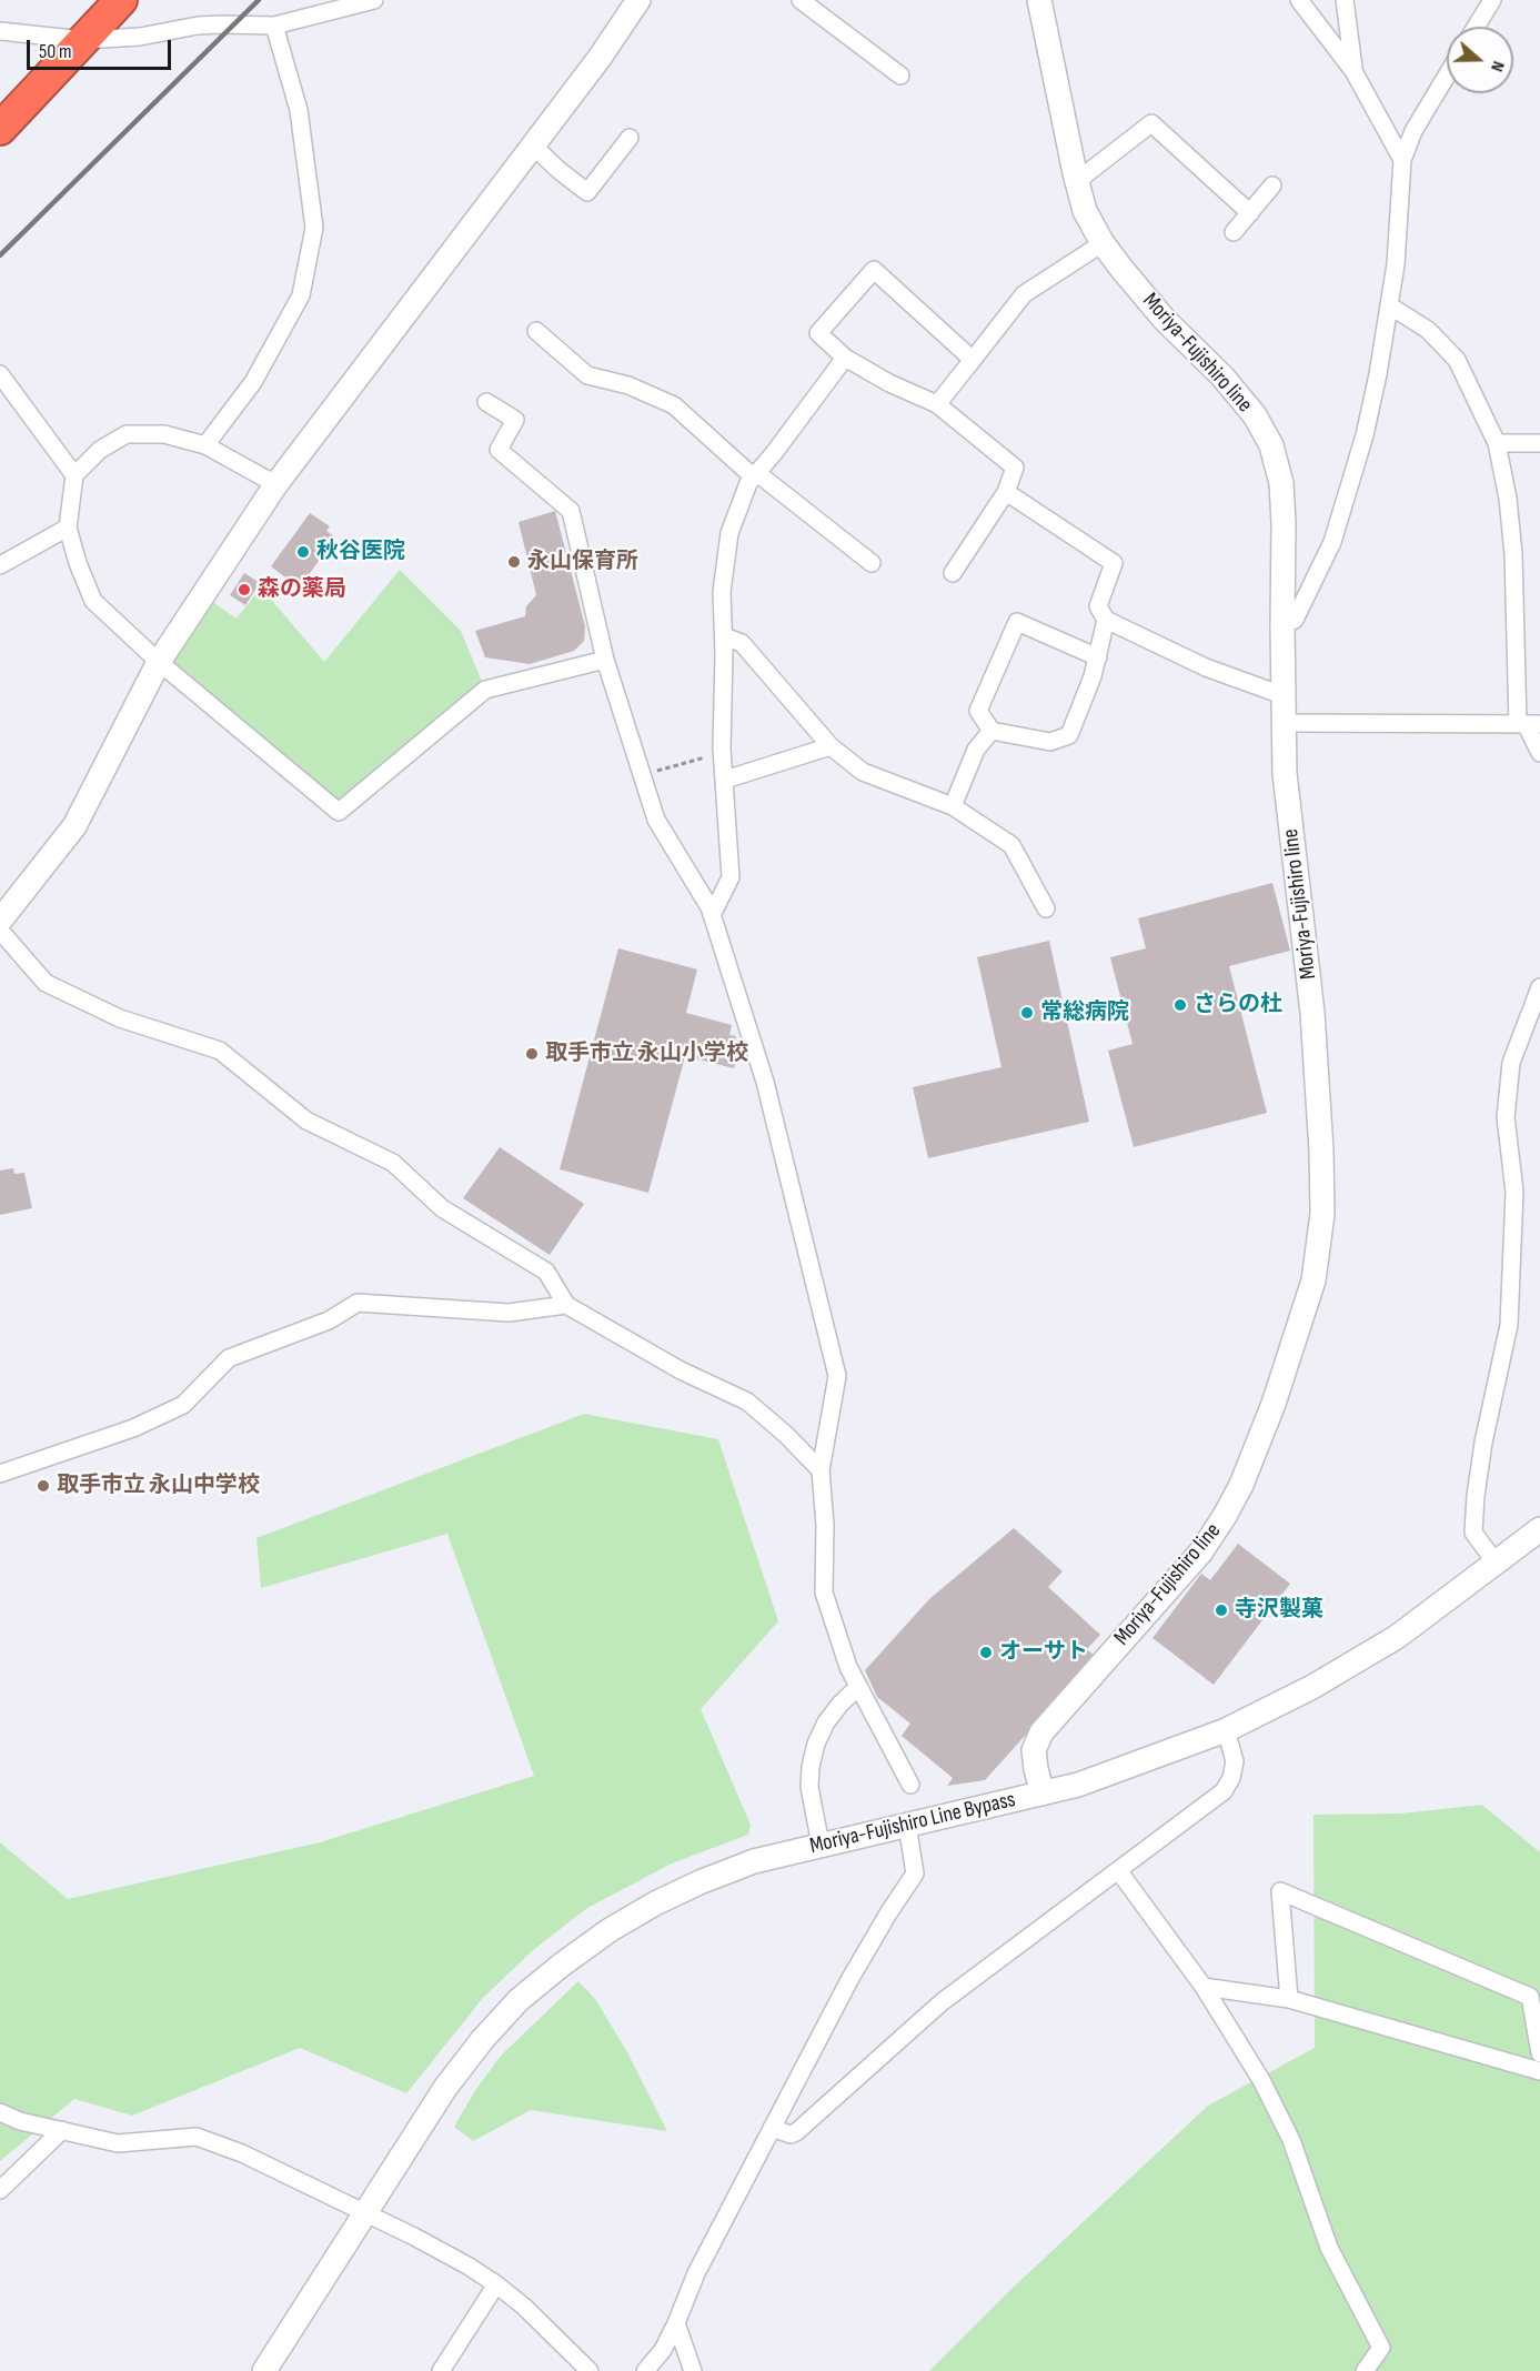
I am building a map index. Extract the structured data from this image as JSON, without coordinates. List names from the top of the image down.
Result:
{
  "streets": {
    "main road": ["Moriya-Fujishiro line", "Moriya-Fujishiro Line Bypass"]
  },
  "crossings": [
    ["Moriya-Fujishiro line", "Moriya-Fujishiro Line Bypass"]
  ],
  "places": [
    "秋谷医院",
    "永山保育所",
    "森の薬局",
    "さらの杜",
    "常総病院",
    "取手市立 永山小学校",
    "取手市立 永山中学校",
    "寺沢製菓",
    "オーサト"
  ],
  "scale_bar": "50 m",
  "north": "right"
}
